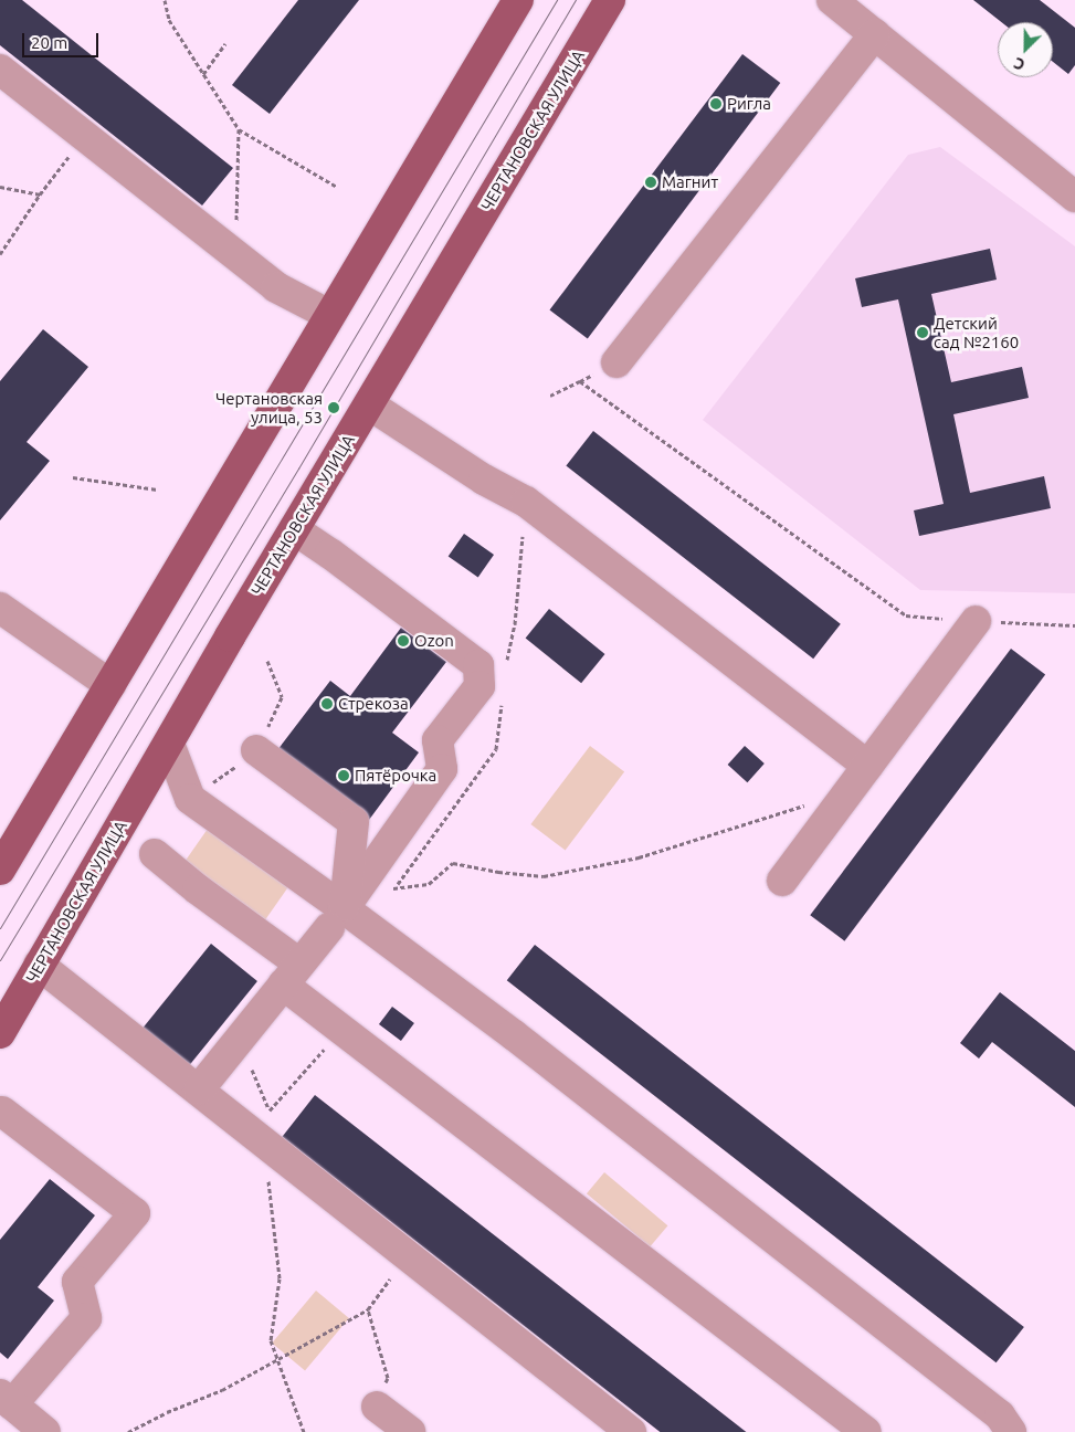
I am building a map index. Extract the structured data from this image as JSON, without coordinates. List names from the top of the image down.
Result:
{
  "streets": {
    "main road": ["ЧЕРТАНОВСКАЯ УЛИЦА"]
  },
  "places": [
    "Ригла",
    "Магнит",
    "Детский сад №2160",
    "Чертановская улица, 53",
    "Ozon",
    "Стрекоза",
    "Пятёрочка"
  ],
  "scale_bar": "20 m",
  "north": "bottom left"
}
